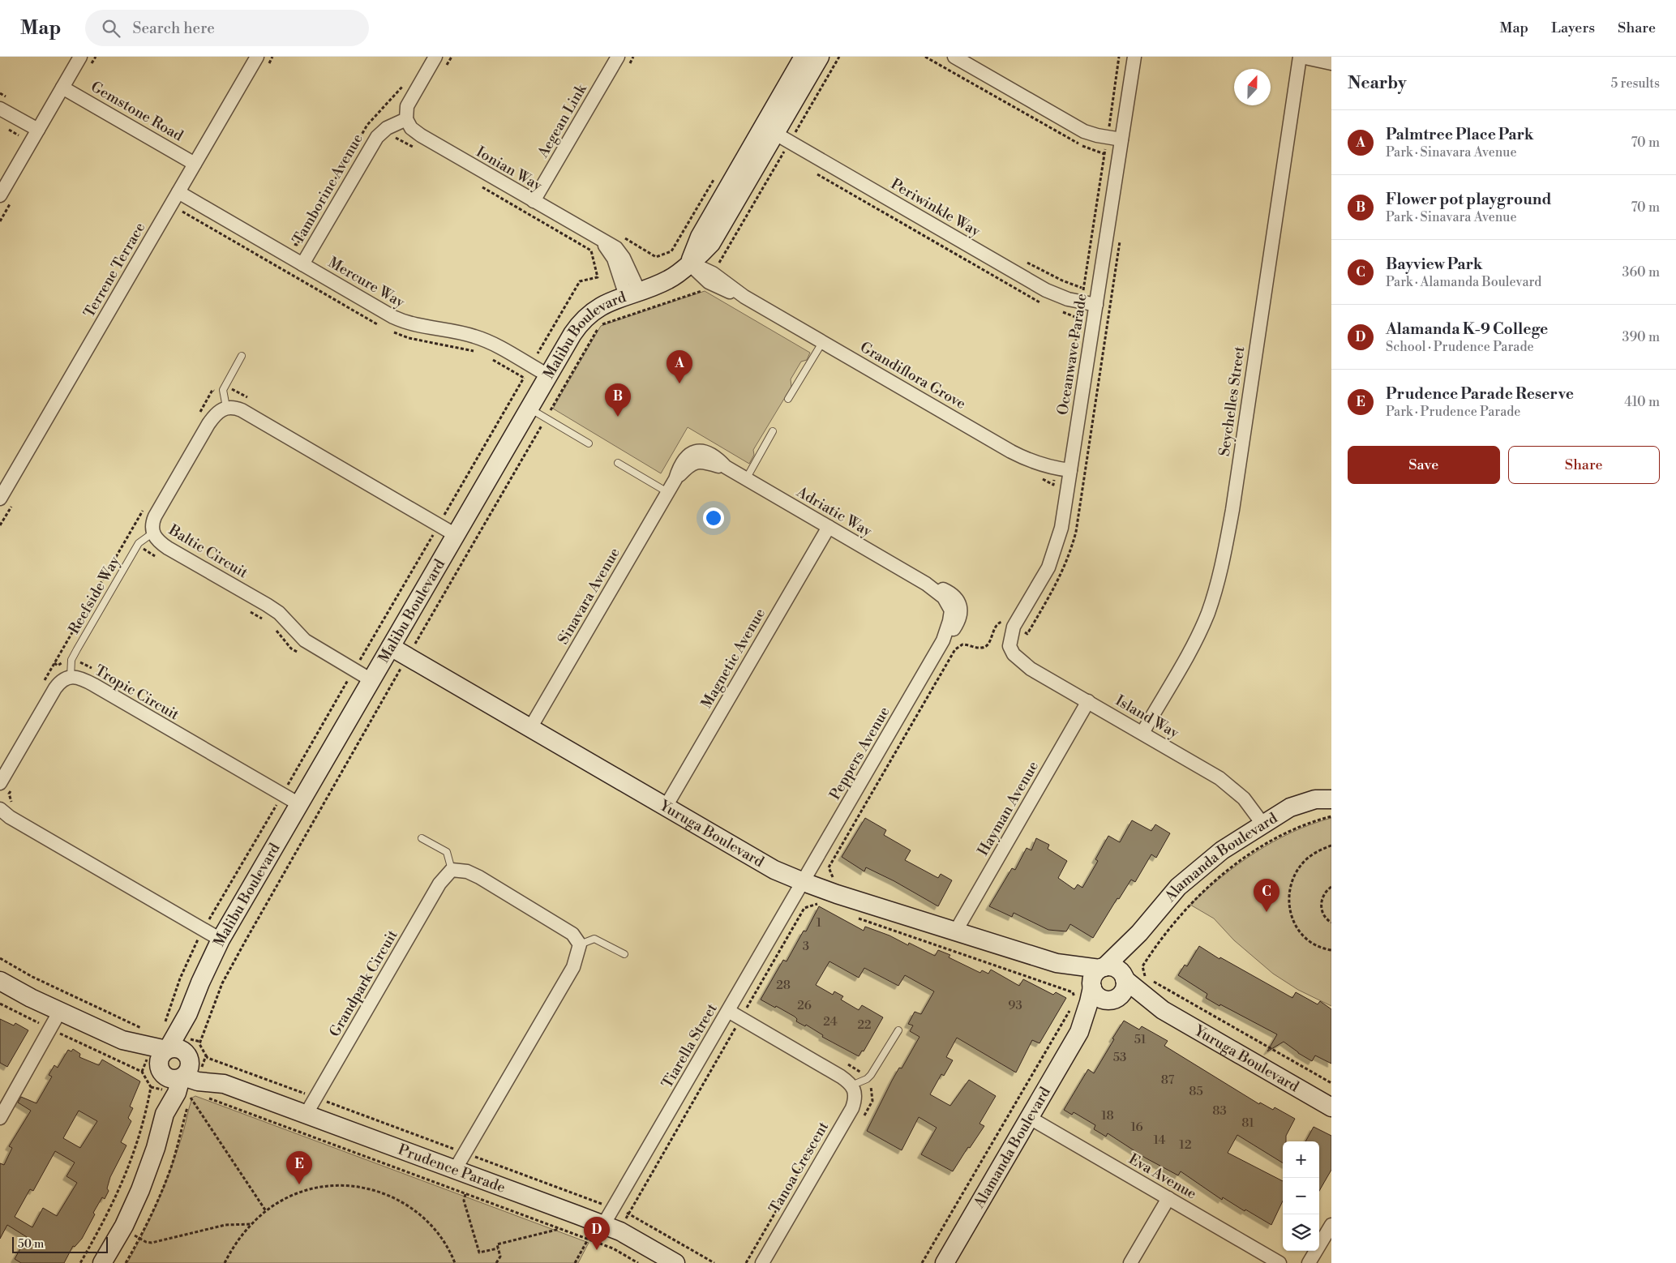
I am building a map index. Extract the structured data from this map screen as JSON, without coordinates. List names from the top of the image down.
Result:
{
  "streets": {
    "street": [
      "Gemstone Road",
      "Aegean Link",
      "Ionian Way",
      "Tamborine Avenue",
      "Periwinkle Way",
      "Terrene Terrace",
      "Mercure Way",
      "Malibu Boulevard",
      "Oceanwave Parade",
      "Grandiflora Grove",
      "Seychelles Street",
      "Adriatic Way",
      "Baltic Circuit",
      "Sinavara Avenue",
      "Magnetic Avenue",
      "Tropic Circuit",
      "Island Way",
      "Peppers Avenue",
      "Hayman Avenue",
      "Yuruga Boulevard",
      "Alamanda Boulevard",
      "Grandpark Circuit",
      "Tiarella Street",
      "Tanoa Crescent",
      "Prudence Parade",
      "Eva Avenue"
    ],
    "lane": ["Reefside Way"]
  },
  "crossings": [
    ["Gemstone Road", "Terrene Terrace"],
    ["Aegean Link", "Ionian Way"],
    ["Ionian Way", "Tamborine Avenue"],
    ["Ionian Way", "Malibu Boulevard"],
    ["Tamborine Avenue", "Mercure Way"],
    ["Periwinkle Way", "Oceanwave Parade"],
    ["Terrene Terrace", "Mercure Way"],
    ["Mercure Way", "Malibu Boulevard"],
    ["Malibu Boulevard", "Grandiflora Grove"],
    ["Malibu Boulevard", "Baltic Circuit"],
    ["Malibu Boulevard", "Tropic Circuit"],
    ["Malibu Boulevard", "Yuruga Boulevard"],
    ["Malibu Boulevard", "Prudence Parade"],
    ["Oceanwave Parade", "Grandiflora Grove"],
    ["Oceanwave Parade", "Island Way"],
    ["Seychelles Street", "Island Way"],
    ["Adriatic Way", "Sinavara Avenue"],
    ["Adriatic Way", "Magnetic Avenue"],
    ["Adriatic Way", "Peppers Avenue"],
    ["Baltic Circuit", "Reefside Way"],
    ["Reefside Way", "Tropic Circuit"],
    ["Sinavara Avenue", "Yuruga Boulevard"],
    ["Magnetic Avenue", "Yuruga Boulevard"],
    ["Island Way", "Hayman Avenue"],
    ["Island Way", "Alamanda Boulevard"],
    ["Peppers Avenue", "Yuruga Boulevard"],
    ["Peppers Avenue", "Tiarella Street"],
    ["Hayman Avenue", "Yuruga Boulevard"],
    ["Yuruga Boulevard", "Alamanda Boulevard"],
    ["Yuruga Boulevard", "Tiarella Street"],
    ["Alamanda Boulevard", "Eva Avenue"],
    ["Grandpark Circuit", "Prudence Parade"],
    ["Tiarella Street", "Prudence Parade"]
  ],
  "house_numbers": [
    "1",
    "3",
    "28",
    "26",
    "93",
    "24",
    "22",
    "51",
    "53",
    "87",
    "85",
    "83",
    "18",
    "81",
    "16",
    "14",
    "12"
  ],
  "scale_bar": "50 m",
  "north": "top",
  "page": {
    "header": "Map",
    "search": "Search here",
    "nav": ["Map", "Layers", "Share"],
    "heading": ["Nearby", "5 results"],
    "list": [
      {
        "mark": "A",
        "name": "Palmtree Place Park",
        "note": "Park · Sinavara Avenue",
        "value": "70 m"
      },
      {
        "mark": "B",
        "name": "Flower pot playground",
        "note": "Park · Sinavara Avenue",
        "value": "70 m"
      },
      {
        "mark": "C",
        "name": "Bayview Park",
        "note": "Park · Alamanda Boulevard",
        "value": "360 m"
      },
      {
        "mark": "D",
        "name": "Alamanda K-9 College",
        "note": "School · Prudence Parade",
        "value": "390 m"
      },
      {
        "mark": "E",
        "name": "Prudence Parade Reserve",
        "note": "Park · Prudence Parade",
        "value": "410 m"
      }
    ],
    "pins": [
      "A",
      "B",
      "C",
      "E",
      "D"
    ],
    "buttons": ["Save", "Share"],
    "map_buttons": ["+", "−"],
    "scale": "50 m"
  }
}
